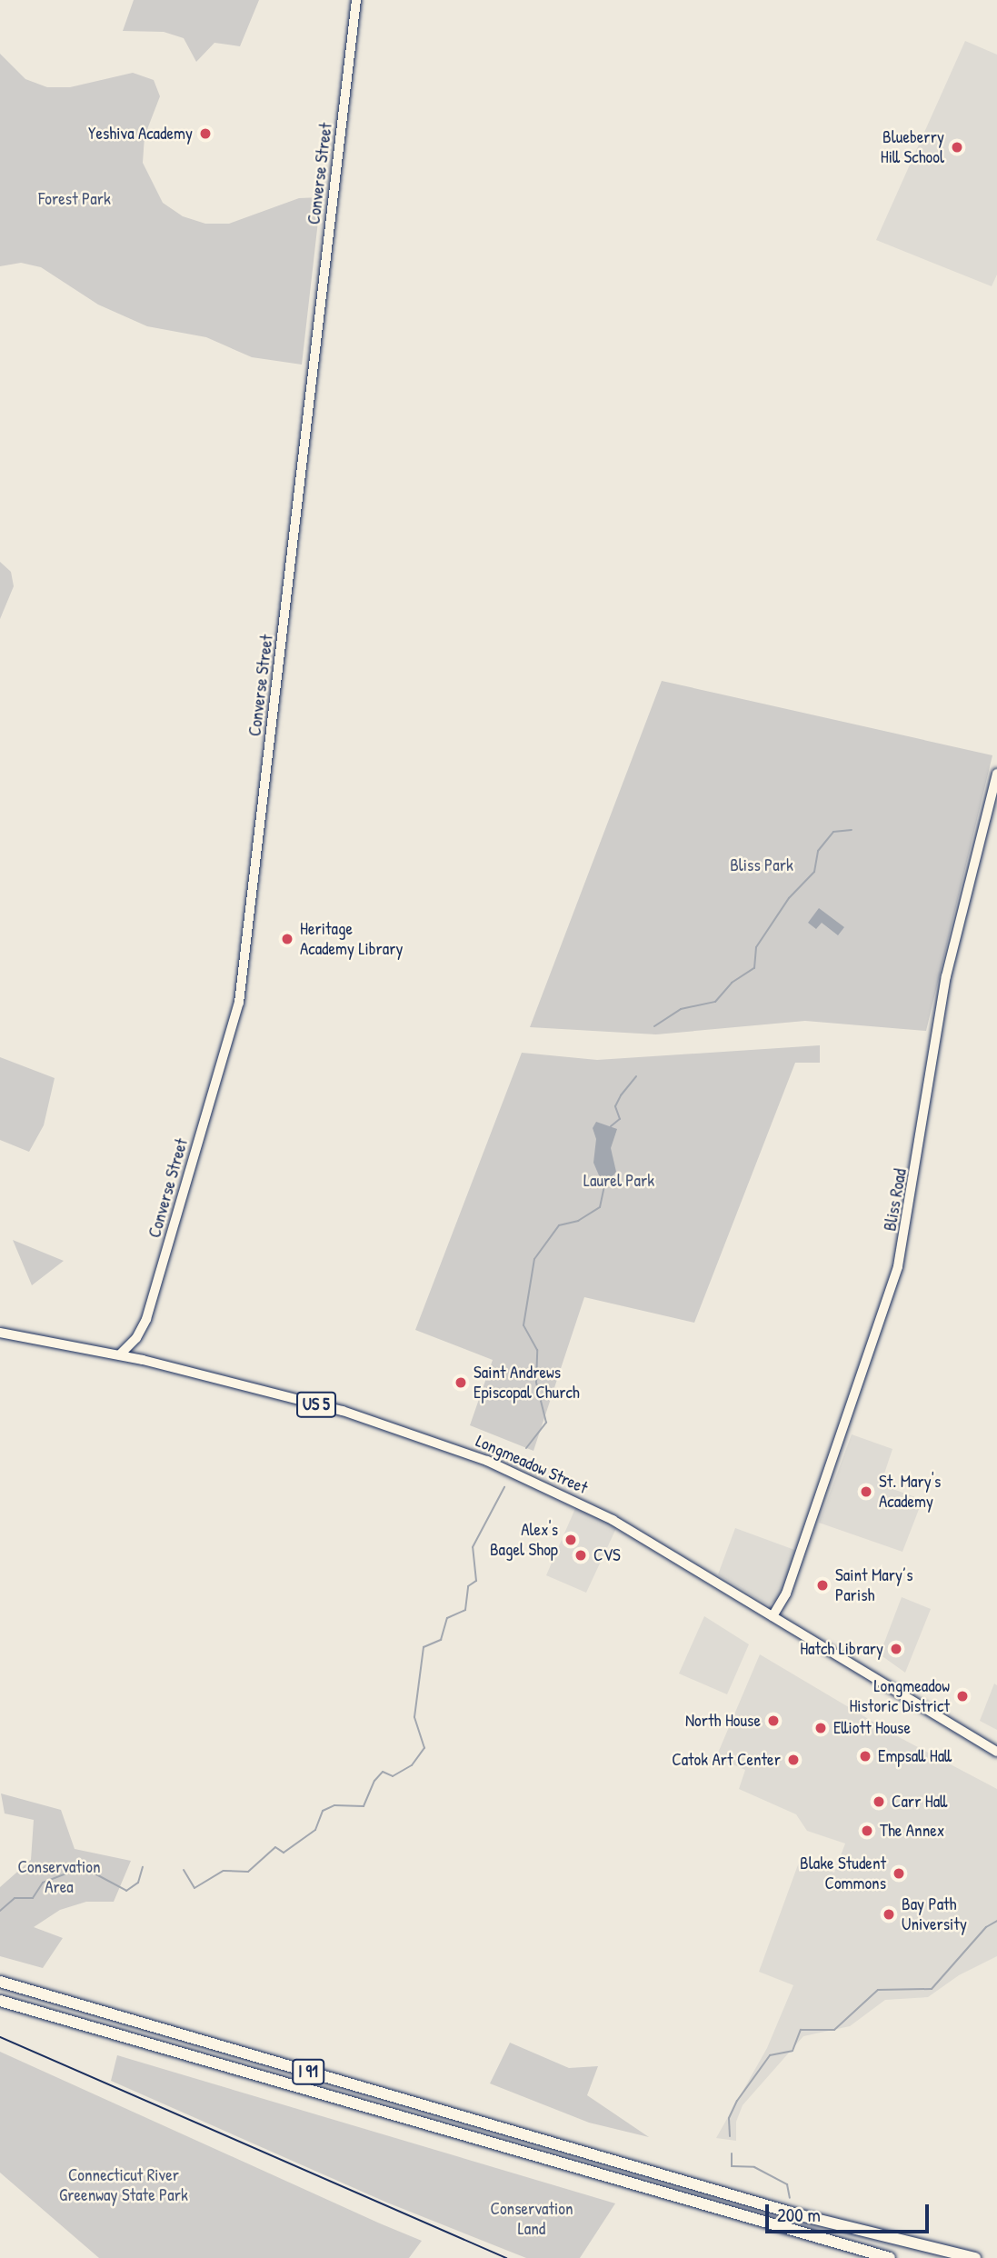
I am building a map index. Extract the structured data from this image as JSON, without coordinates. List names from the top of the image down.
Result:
{
  "streets": {
    "highway": ["I 91"],
    "main road": [
      "Converse Street",
      "Bliss Road",
      "US 5",
      "Longmeadow Street"
    ]
  },
  "crossings": [
    ["Converse Street", "Longmeadow Street"],
    ["Bliss Road", "Longmeadow Street"]
  ],
  "parks": [
    "Forest Park",
    "Bliss Park",
    "Laurel Park",
    "Conservation Area",
    "Connecticut River Greenway State Park",
    "Conservation Land"
  ],
  "places": [
    "Yeshiva Academy",
    "Blueberry Hill School",
    "Heritage Academy Library",
    "Saint Andrews Episcopal Church",
    "St. Mary's Academy",
    "Alex's Bagel Shop",
    "CVS",
    "Saint Mary’s Parish",
    "Hatch Library",
    "Longmeadow Historic District",
    "North House",
    "Elliott House",
    "Empsall Hall",
    "Catok Art Center",
    "Carr Hall",
    "The Annex",
    "Blake Student Commons",
    "Bay Path University"
  ],
  "scale_bar": "200 m"
}
